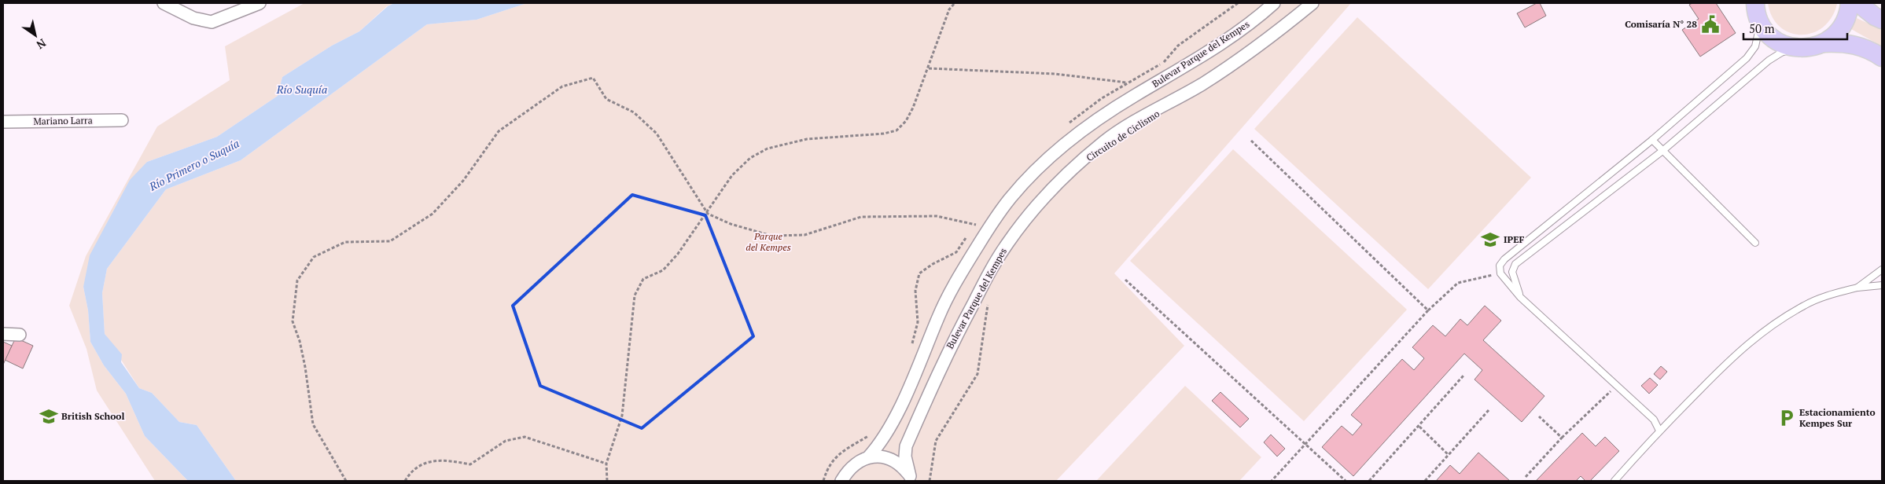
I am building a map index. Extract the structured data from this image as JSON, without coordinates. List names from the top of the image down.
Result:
{
  "streets": {
    "street": ["Bulevar Parque del Kempes", "Mariano Larra"]
  },
  "water": ["Río Suquía", "Río Primero o Suquía"],
  "parks": ["Parque del Kempes"],
  "places": {
    "public building": ["Comisaría N° 28"],
    "school or university": ["IPEF", "British School"],
    "parking": ["Estacionamiento Kempes Sur"]
  },
  "scale_bar": "50 m",
  "north": "bottom right"
}
